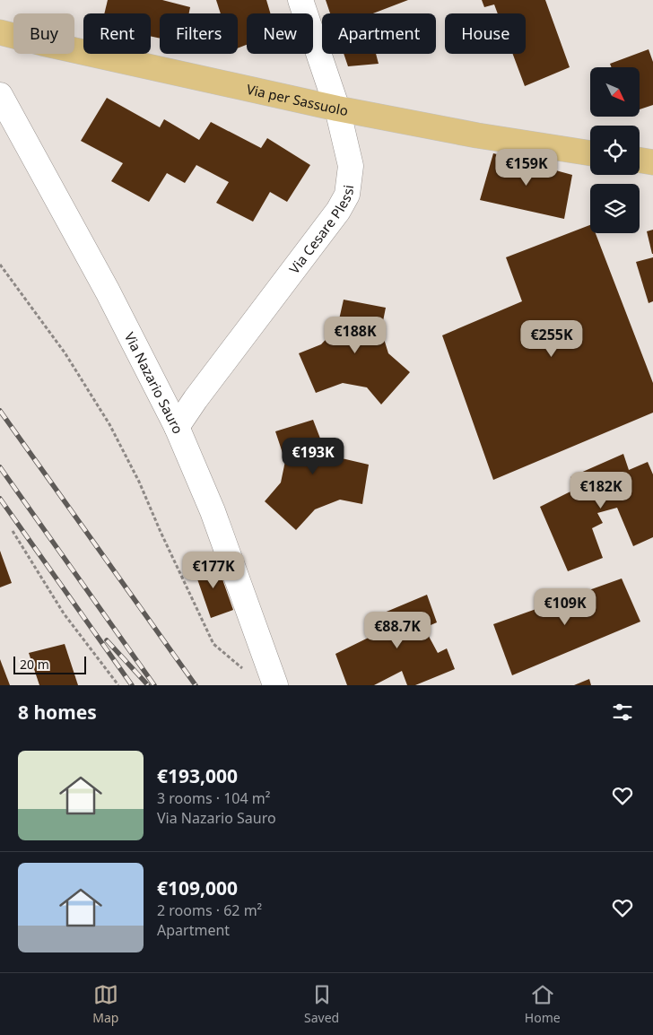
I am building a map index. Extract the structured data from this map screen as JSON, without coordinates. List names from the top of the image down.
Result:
{
  "streets": {
    "main road": ["Via per Sassuolo"],
    "street": ["Via Cesare Plessi", "Via Nazario Sauro"]
  },
  "crossings": [
    ["Via per Sassuolo", "Via Cesare Plessi"],
    ["Via Cesare Plessi", "Via Nazario Sauro"]
  ],
  "scale_bar": "20 m",
  "north": "bottom right",
  "page": {
    "chip": [
      "Buy",
      "Rent",
      "Filters",
      "New",
      "Apartment",
      "House"
    ],
    "price": [
      "€159K",
      "€188K",
      "€255K",
      "€193K",
      "€182K",
      "€177K",
      "€109K",
      "€88.7K"
    ],
    "scale": "20 m",
    "heading": "8 homes",
    "list": [
      {
        "name": "€193,000",
        "note": "3 rooms · 104 m² · Via Nazario Sauro"
      },
      {
        "name": "€109,000",
        "note": "2 rooms · 62 m² · Apartment"
      }
    ],
    "tabs": ["Map", "Saved", "Home"]
  }
}
